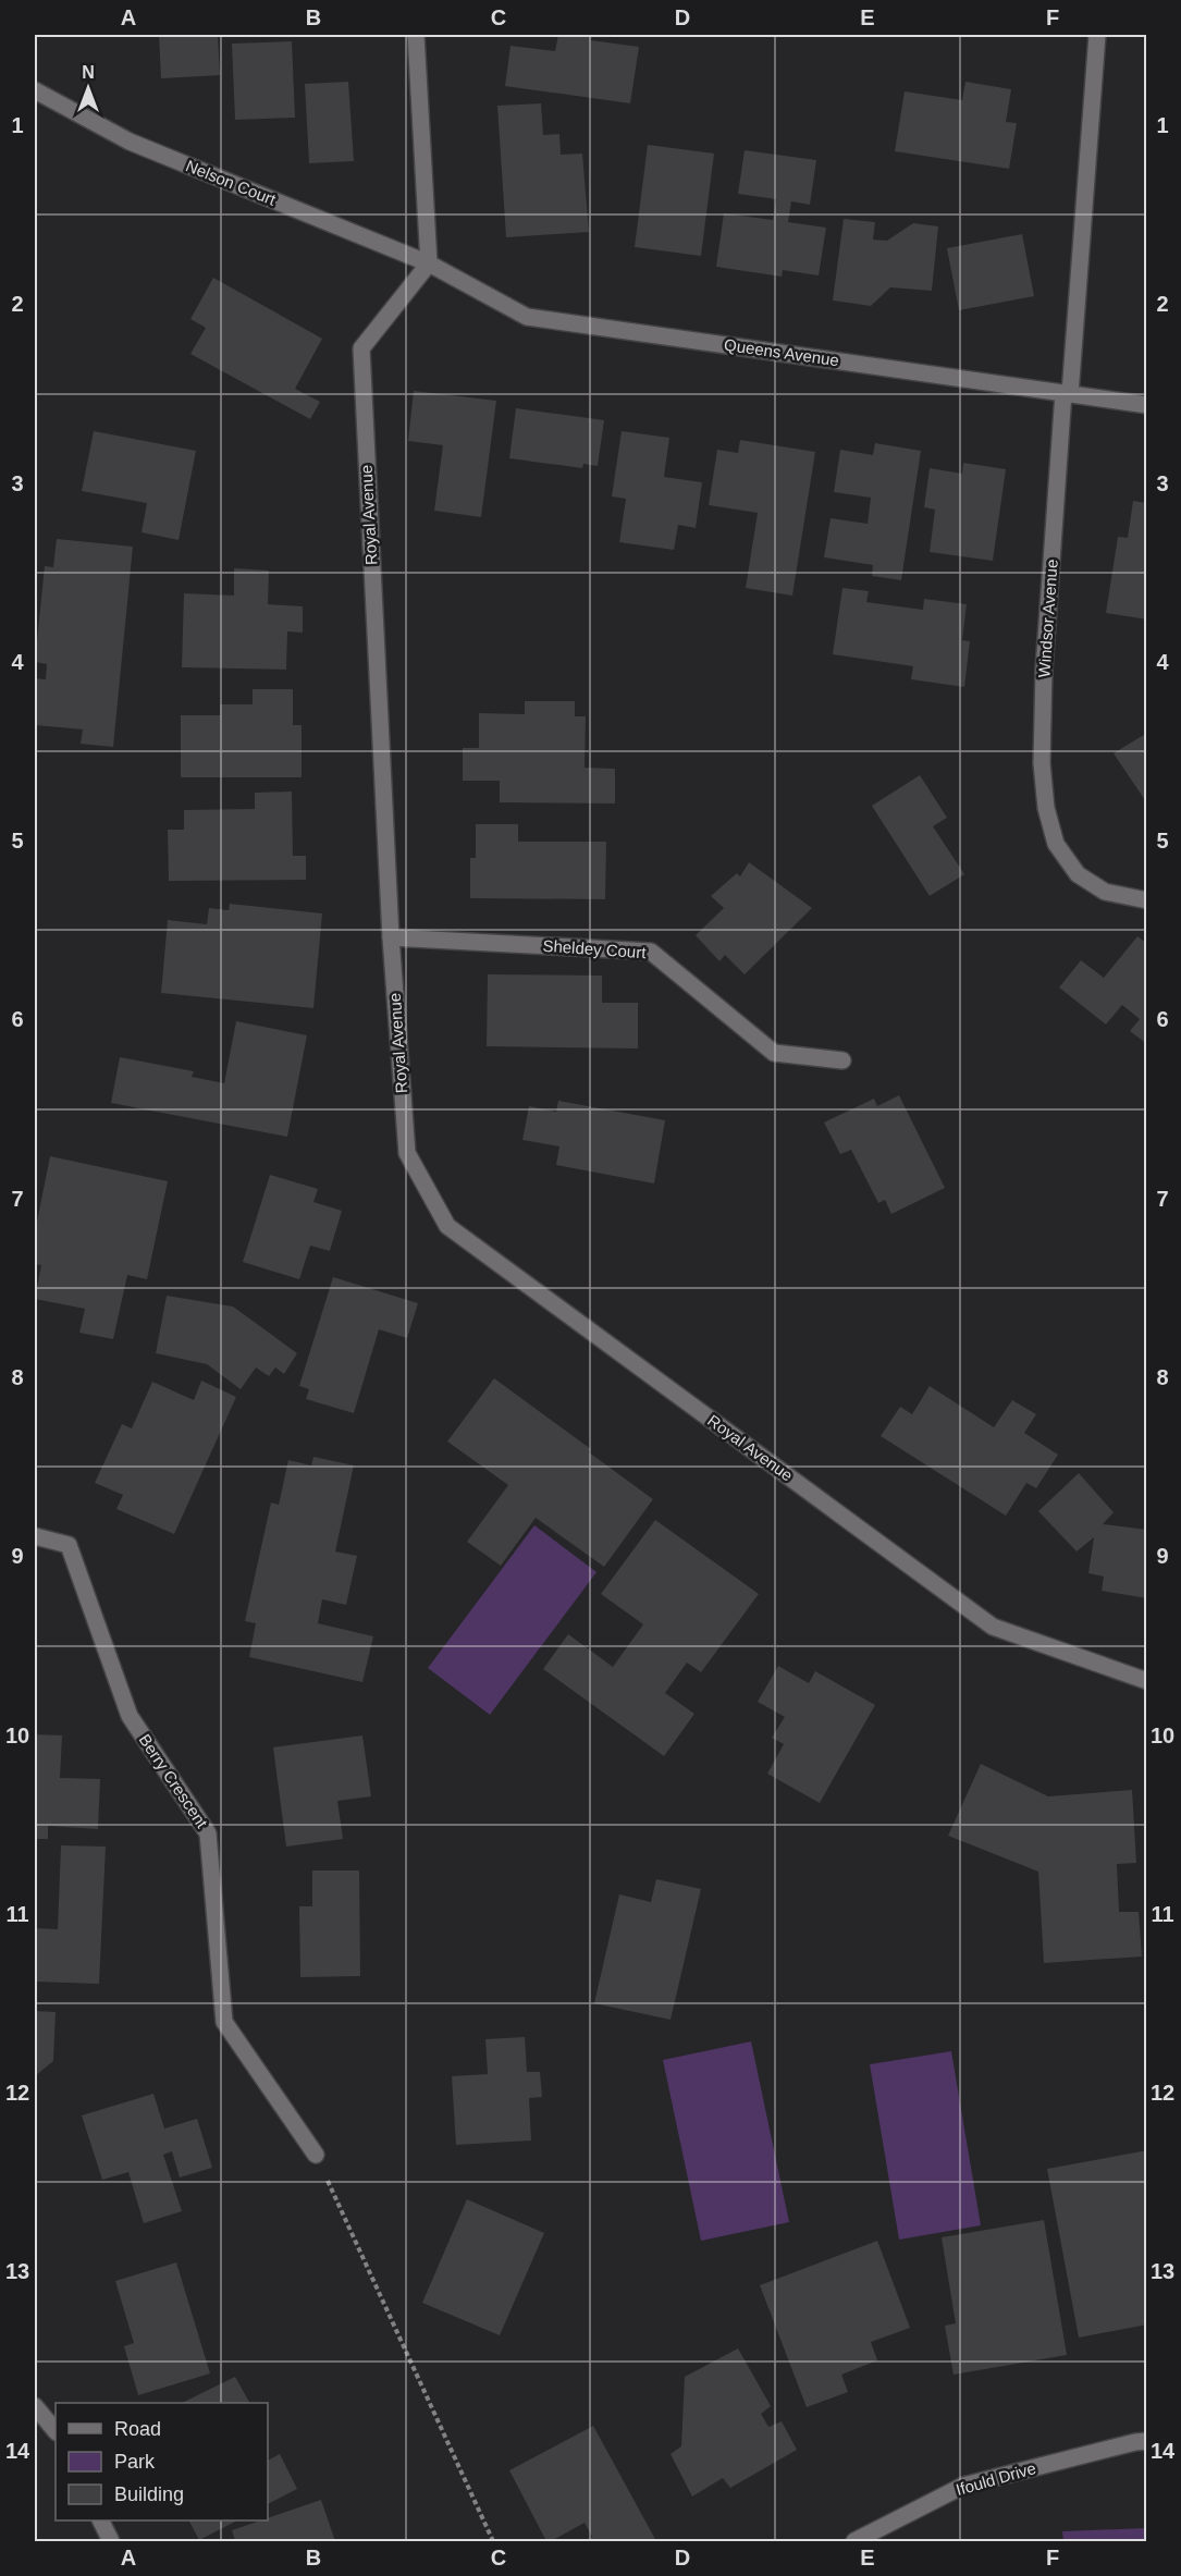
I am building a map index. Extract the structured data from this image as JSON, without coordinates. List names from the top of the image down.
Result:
{
  "streets": {
    "street": [
      "Nelson Court",
      "Queens Avenue",
      "Royal Avenue",
      "Windsor Avenue",
      "Sheldey Court",
      "Berry Crescent",
      "Ifould Drive"
    ]
  },
  "crossings": [
    ["Nelson Court", "Queens Avenue"],
    ["Nelson Court", "Royal Avenue"],
    ["Queens Avenue", "Royal Avenue"],
    ["Queens Avenue", "Windsor Avenue"],
    ["Royal Avenue", "Sheldey Court"]
  ],
  "legend": ["Road", "Park", "Building"],
  "north": "top",
  "grid": {
    "columns": [
      "A",
      "B",
      "C",
      "D",
      "E",
      "F"
    ],
    "rows": [
      "1",
      "2",
      "3",
      "4",
      "5",
      "6",
      "7",
      "8",
      "9",
      "10",
      "11",
      "12",
      "13",
      "14"
    ]
  }
}
